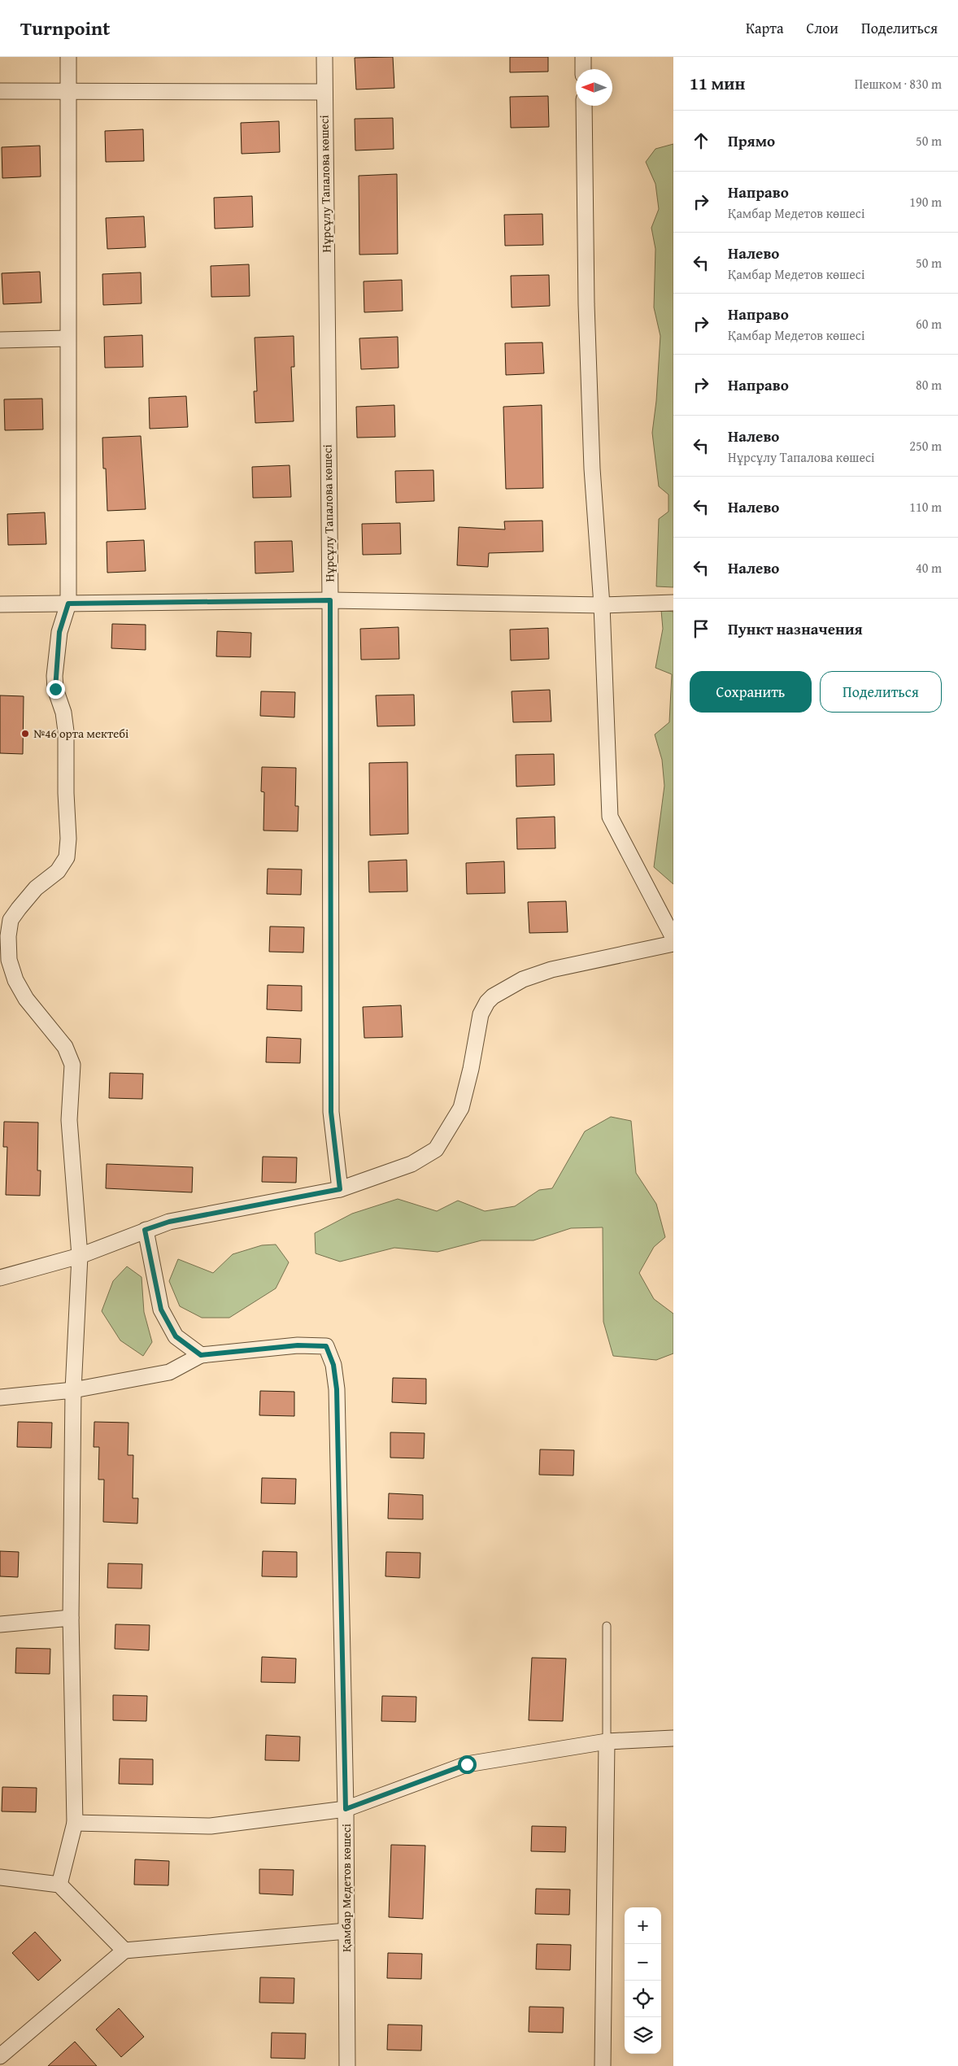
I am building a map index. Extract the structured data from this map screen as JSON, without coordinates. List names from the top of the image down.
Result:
{
  "streets": {
    "street": ["Нұрсұлу Тапалова көшесі", "Қамбар Медетов көшесі"]
  },
  "places": ["№46 орта мектебі"],
  "north": "left",
  "page": {
    "header": "Turnpoint",
    "nav": ["Карта", "Слои", "Поделиться"],
    "heading": ["11 мин", "Пешком · 830 m"],
    "list": [
      ["Прямо", "50 m"],
      ["Направо", "Қамбар Медетов көшесі", "190 m"],
      ["Налево", "Қамбар Медетов көшесі", "50 m"],
      ["Направо", "Қамбар Медетов көшесі", "60 m"],
      ["Направо", "80 m"],
      ["Налево", "Нұрсұлу Тапалова көшесі", "250 m"],
      ["Налево", "110 m"],
      ["Налево", "40 m"],
      "Пункт назначения"
    ],
    "buttons": ["Сохранить", "Поделиться"],
    "map_buttons": ["+", "−"]
  }
}
